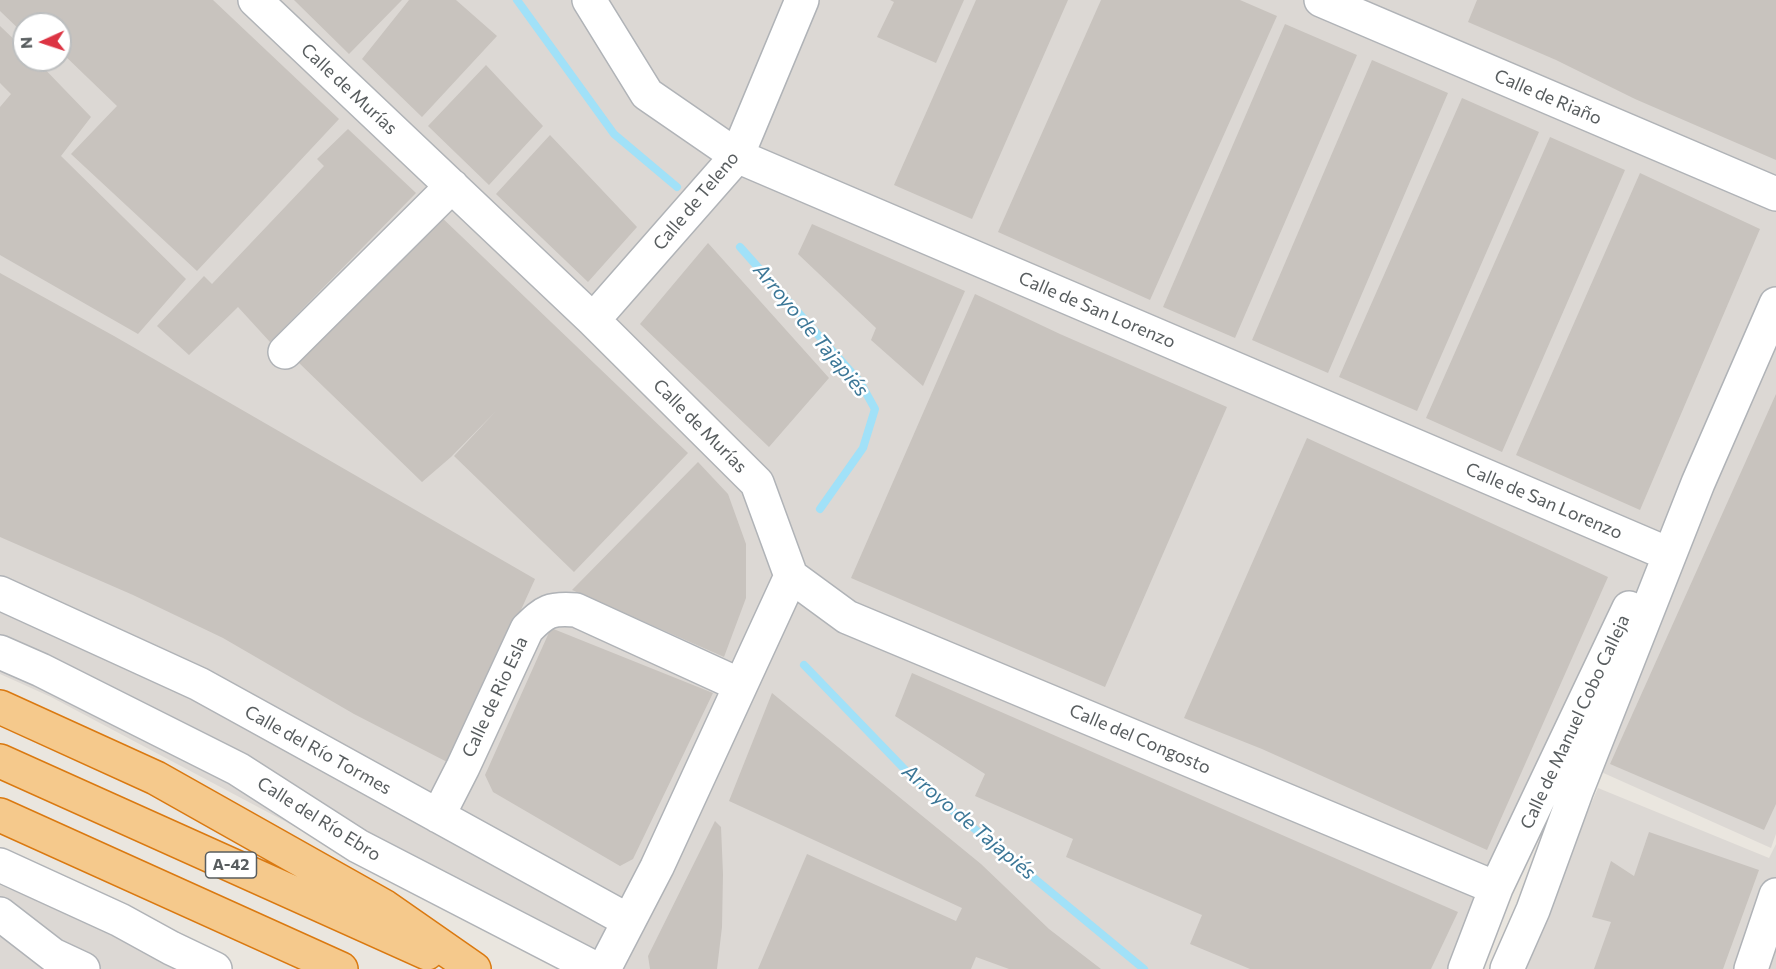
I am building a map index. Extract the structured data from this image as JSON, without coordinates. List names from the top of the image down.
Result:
{
  "streets": {
    "highway": ["A-42"],
    "street": [
      "Calle de Murías",
      "Calle de Riaño",
      "Calle de Teleno",
      "Calle de San Lorenzo",
      "Calle de Rio Esla",
      "Calle de Manuel Cobo Calleja",
      "Calle del Congosto",
      "Calle del Río Tormes",
      "Calle del Río Ebro"
    ]
  },
  "crossings": [
    ["Calle de Murías", "Calle de Teleno"],
    ["Calle de Murías", "Calle del Congosto"],
    ["Calle de Teleno", "Calle de San Lorenzo"],
    ["Calle de San Lorenzo", "Calle de Manuel Cobo Calleja"],
    ["Calle de Rio Esla", "Calle del Río Tormes"],
    ["Calle de Manuel Cobo Calleja", "Calle del Congosto"]
  ],
  "water": ["Arroyo de Tajapiés"],
  "north": "left"
}
